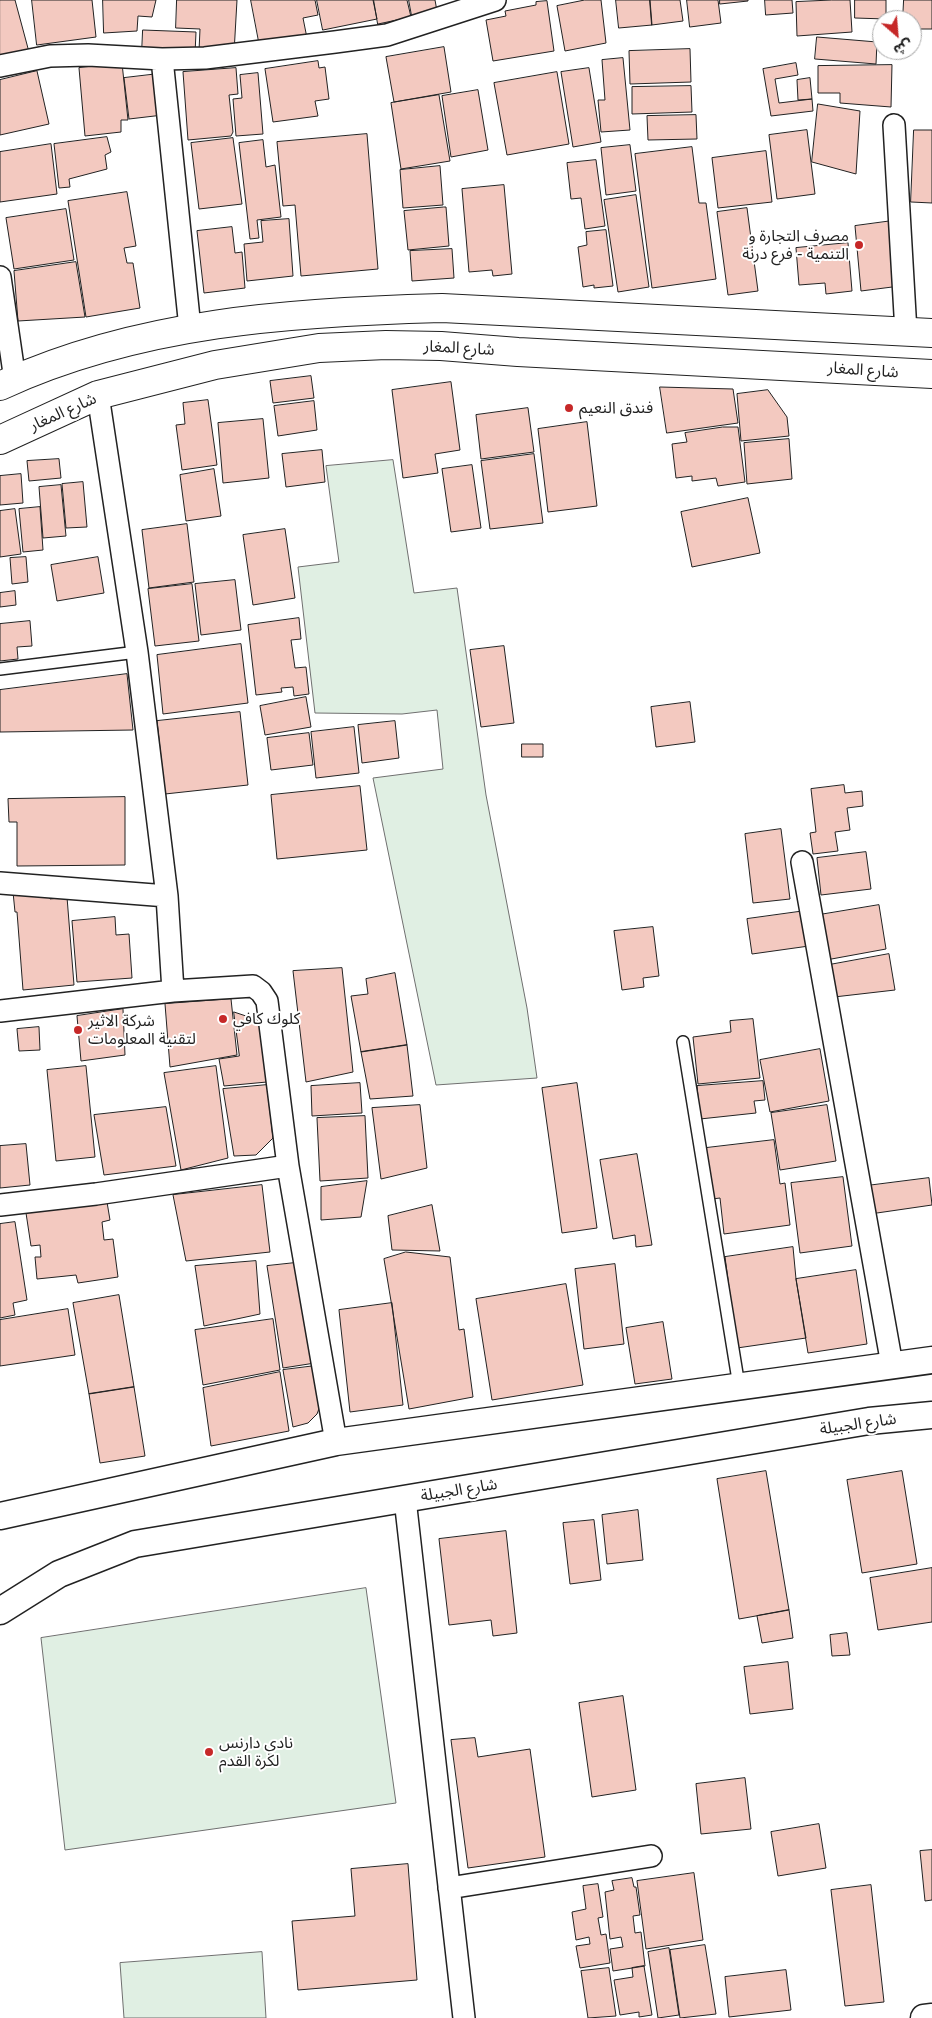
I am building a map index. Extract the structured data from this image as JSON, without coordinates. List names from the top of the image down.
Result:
{
  "streets": {
    "main road": ["شارع المغار"],
    "street": ["شارع الجبيلة"]
  },
  "places": [
    "مصرف التجارة و التنمية - فرع درنة",
    "فندق النعيم",
    "كلوك كافي",
    "شركة الاثير لتقنية المعلومات",
    "نادي دارنس لكرة القدم"
  ],
  "north": "bottom right"
}
